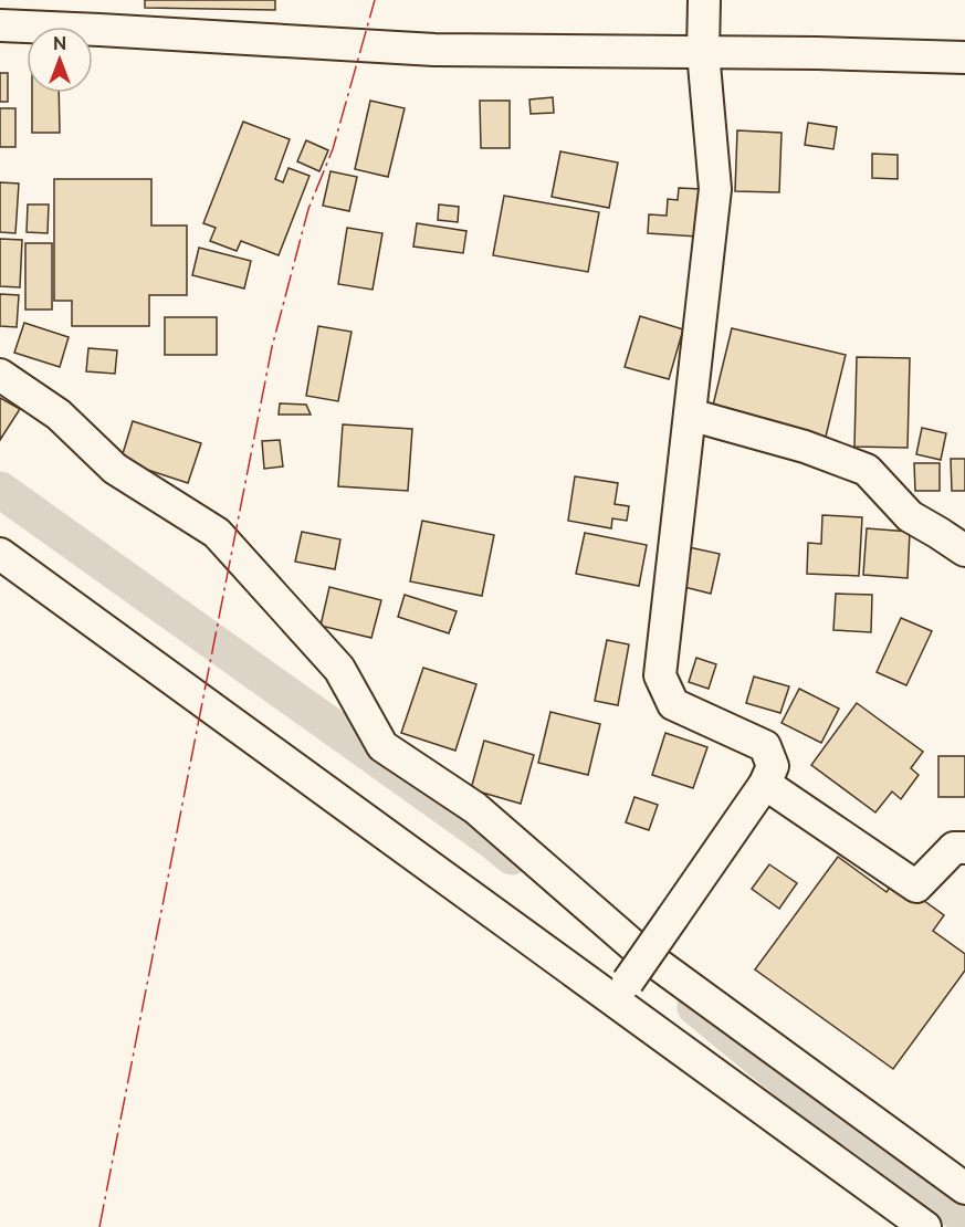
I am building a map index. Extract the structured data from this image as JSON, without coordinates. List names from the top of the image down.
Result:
{
  "north": "top"
}
